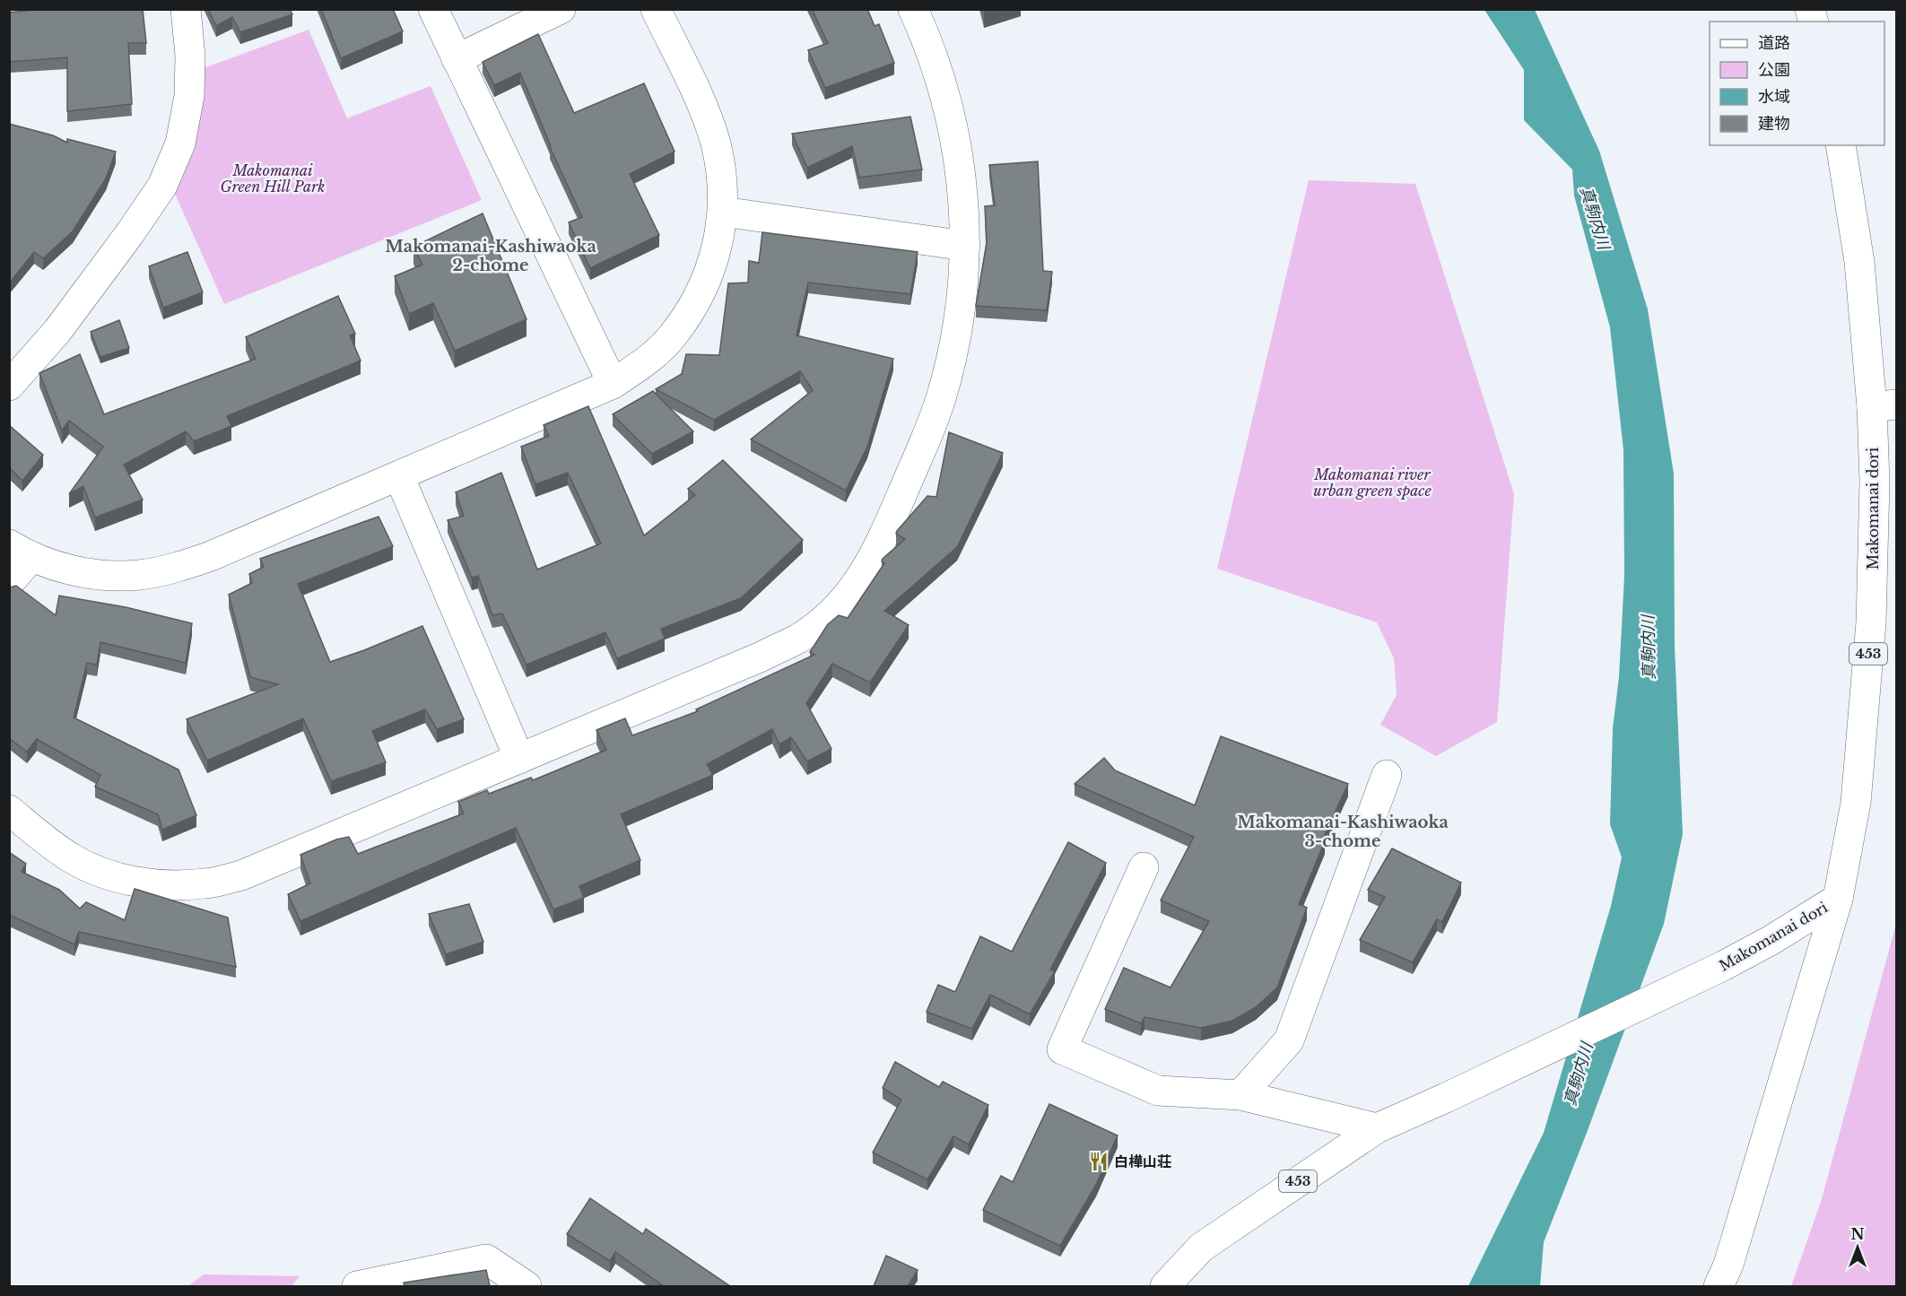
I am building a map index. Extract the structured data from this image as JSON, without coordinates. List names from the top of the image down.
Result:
{
  "streets": {
    "main road": ["Makomanai dori", "453"]
  },
  "districts": ["Makomanai-Kashiwaoka 2-chome", "Makomanai-Kashiwaoka 3-chome"],
  "water": ["真駒内川"],
  "parks": ["Makomanai Green Hill Park", "Makomanai river urban green space"],
  "places": {
    "restaurant": ["白樺山荘"]
  },
  "legend": [
    "道路",
    "公園",
    "水域",
    "建物"
  ],
  "north": "top"
}
